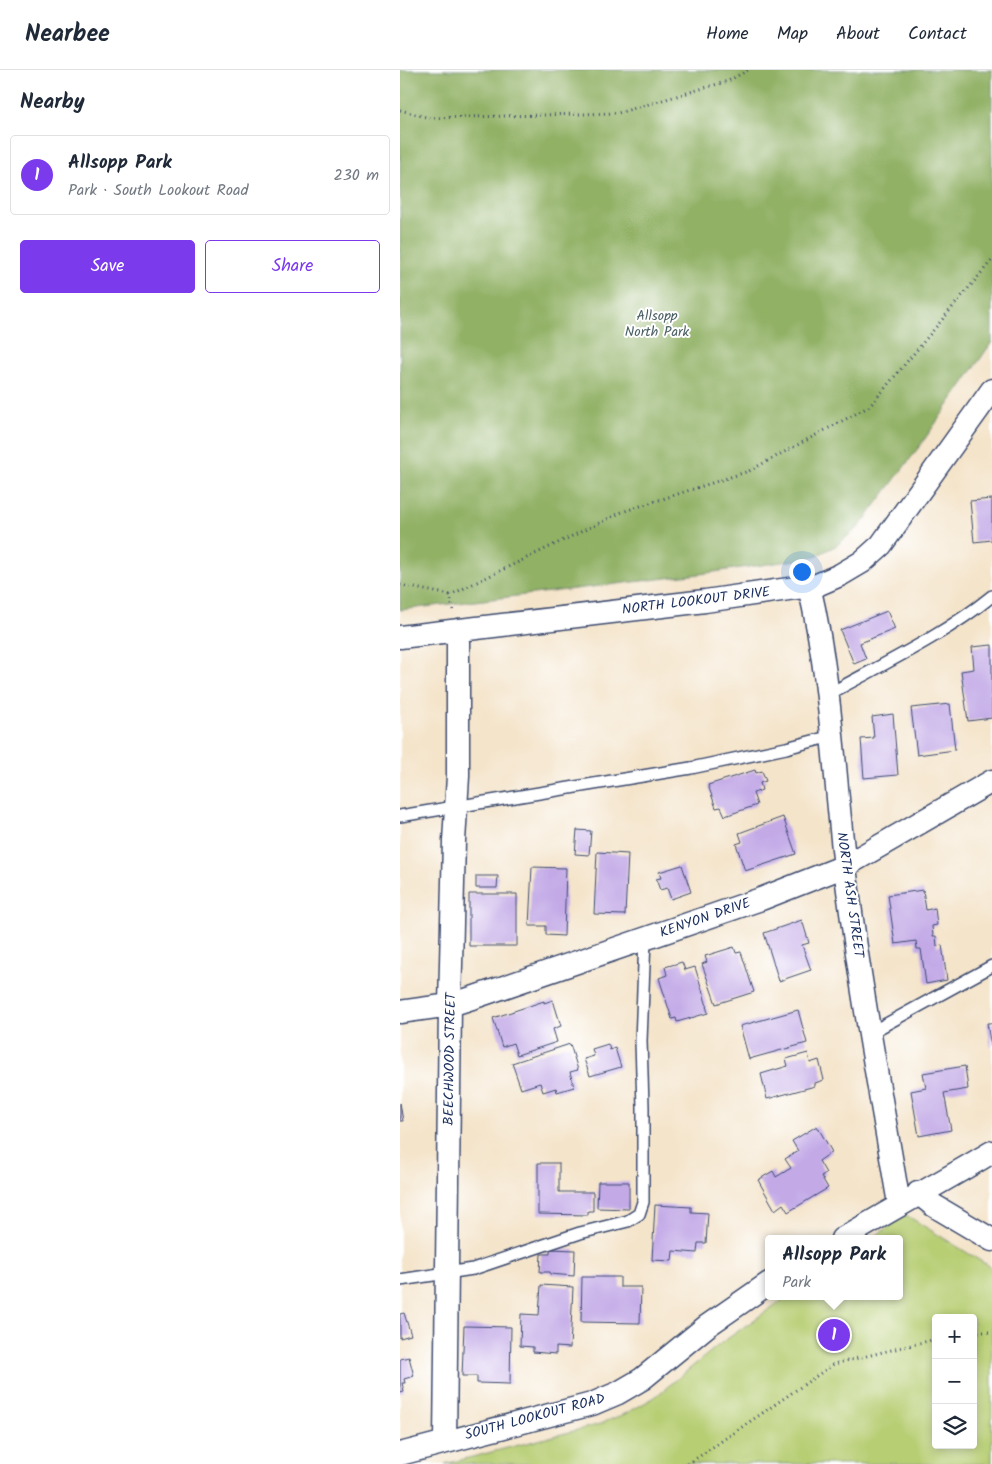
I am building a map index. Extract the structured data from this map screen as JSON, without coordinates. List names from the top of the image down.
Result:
{
  "streets": {
    "street": [
      "NORTH LOOKOUT DRIVE",
      "NORTH ASH STREET",
      "KENYON DRIVE",
      "BEECHWOOD STREET",
      "SOUTH LOOKOUT ROAD"
    ]
  },
  "crossings": [
    ["NORTH LOOKOUT DRIVE", "NORTH ASH STREET"],
    ["NORTH LOOKOUT DRIVE", "BEECHWOOD STREET"],
    ["NORTH ASH STREET", "KENYON DRIVE"],
    ["KENYON DRIVE", "BEECHWOOD STREET"],
    ["BEECHWOOD STREET", "SOUTH LOOKOUT ROAD"]
  ],
  "parks": ["Allsopp North Park"],
  "page": {
    "header": "Nearbee",
    "nav": [
      "Home",
      "Map",
      "About",
      "Contact"
    ],
    "heading": "Nearby",
    "list": [
      {
        "mark": "1",
        "name": "Allsopp Park",
        "note": "Park · South Lookout Road",
        "value": "230 m"
      }
    ],
    "buttons": ["Save", "Share"],
    "popup": ["Allsopp Park", "Park"],
    "map_buttons": ["+", "−"],
    "pins": "1"
  }
}
